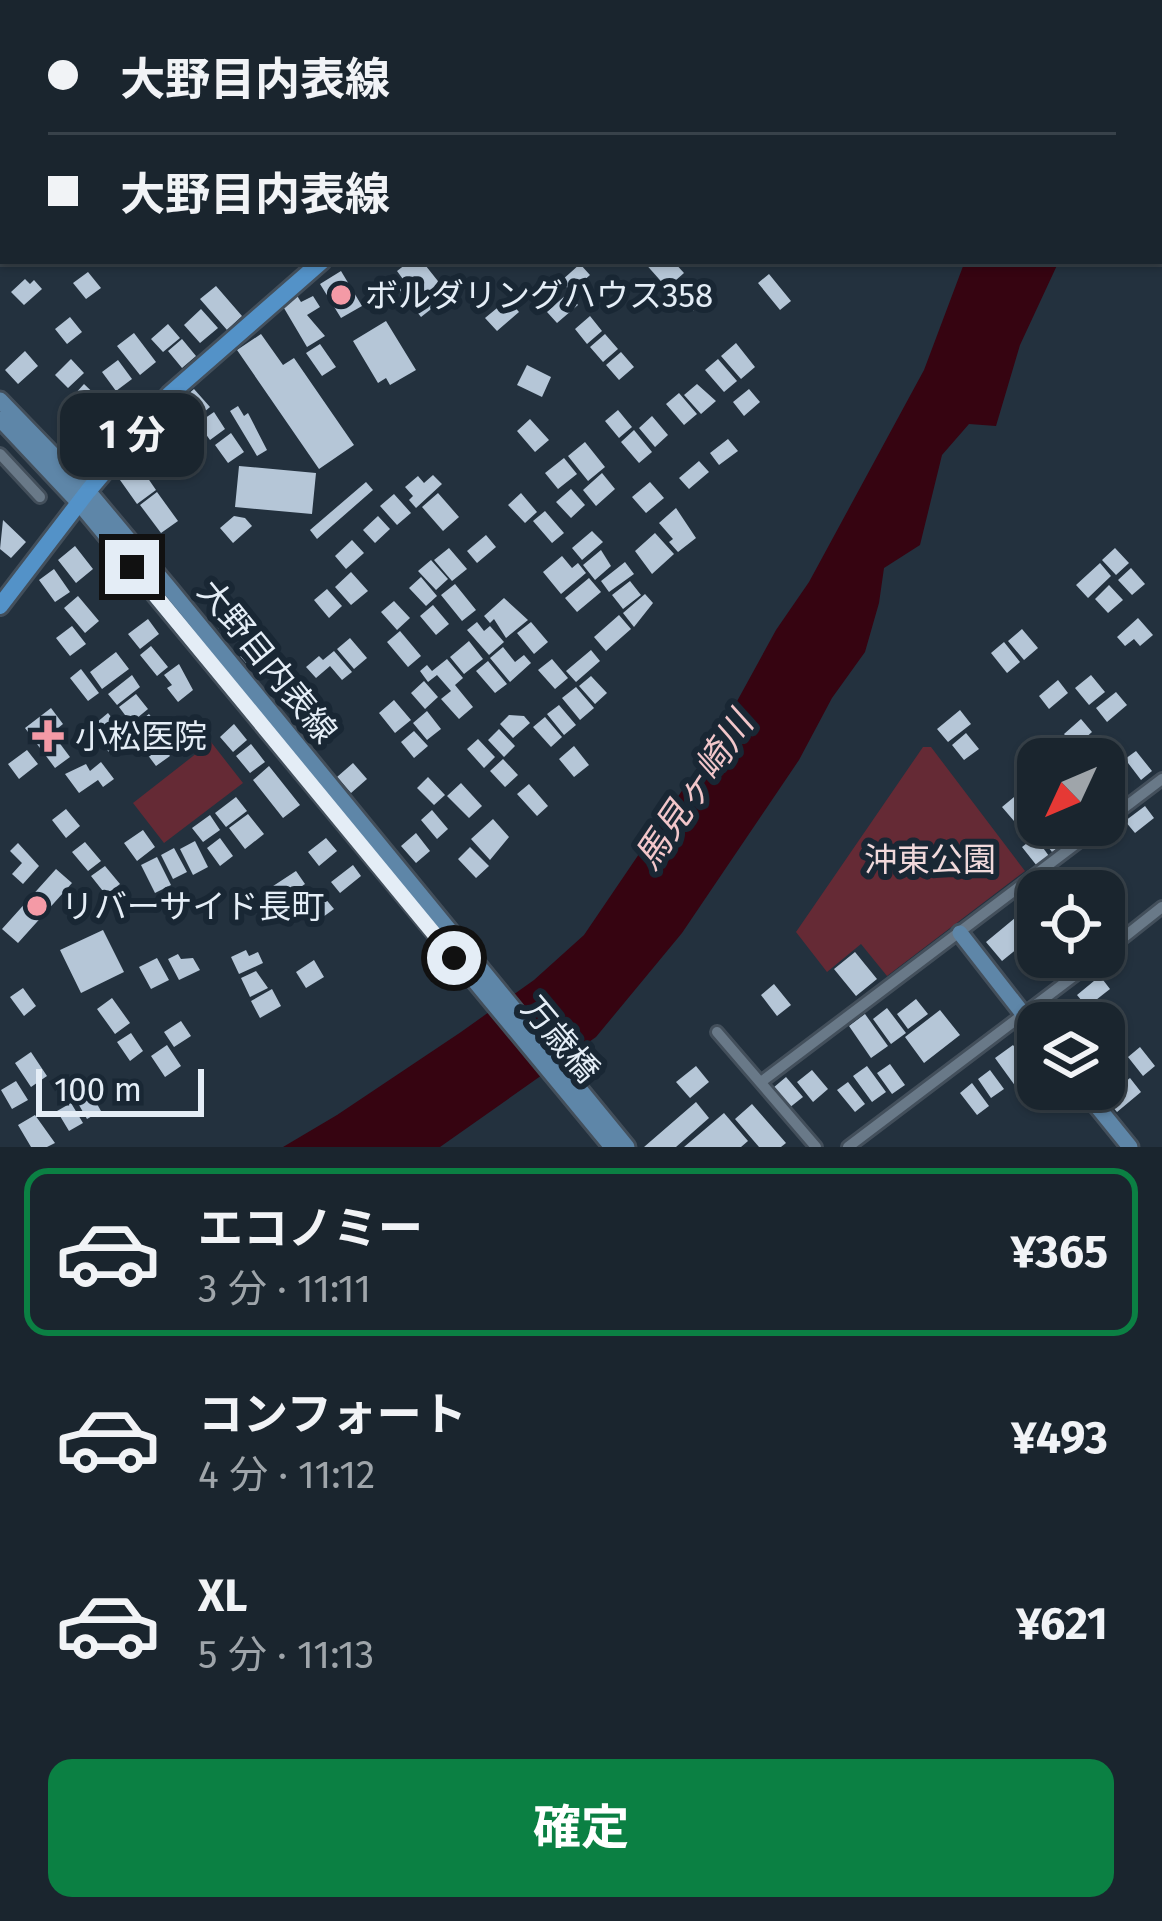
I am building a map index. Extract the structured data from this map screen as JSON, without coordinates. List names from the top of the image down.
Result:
{
  "streets": {
    "main road": ["大野目内表線", "万歳橋"]
  },
  "crossings": [
    ["大野目内表線", "万歳橋"]
  ],
  "water": ["馬見ヶ崎川"],
  "parks": ["沖東公園"],
  "places": {
    "other": ["ボルダリングハウス358", "リバーサイド長町"],
    "health": ["小松医院"]
  },
  "scale_bar": "100 m",
  "north": "bottom left",
  "page": {
    "banner": ["大野目内表線", "大野目内表線"],
    "bubble": "1 分",
    "scale": "100 m",
    "list": [
      {
        "name": "エコノミー",
        "note": "3 分 · 11:11",
        "value": "¥365"
      },
      {
        "name": "コンフォート",
        "note": "4 分 · 11:12",
        "value": "¥493"
      },
      {
        "name": "XL",
        "note": "5 分 · 11:13",
        "value": "¥621"
      }
    ],
    "buttons": "確定"
  }
}
